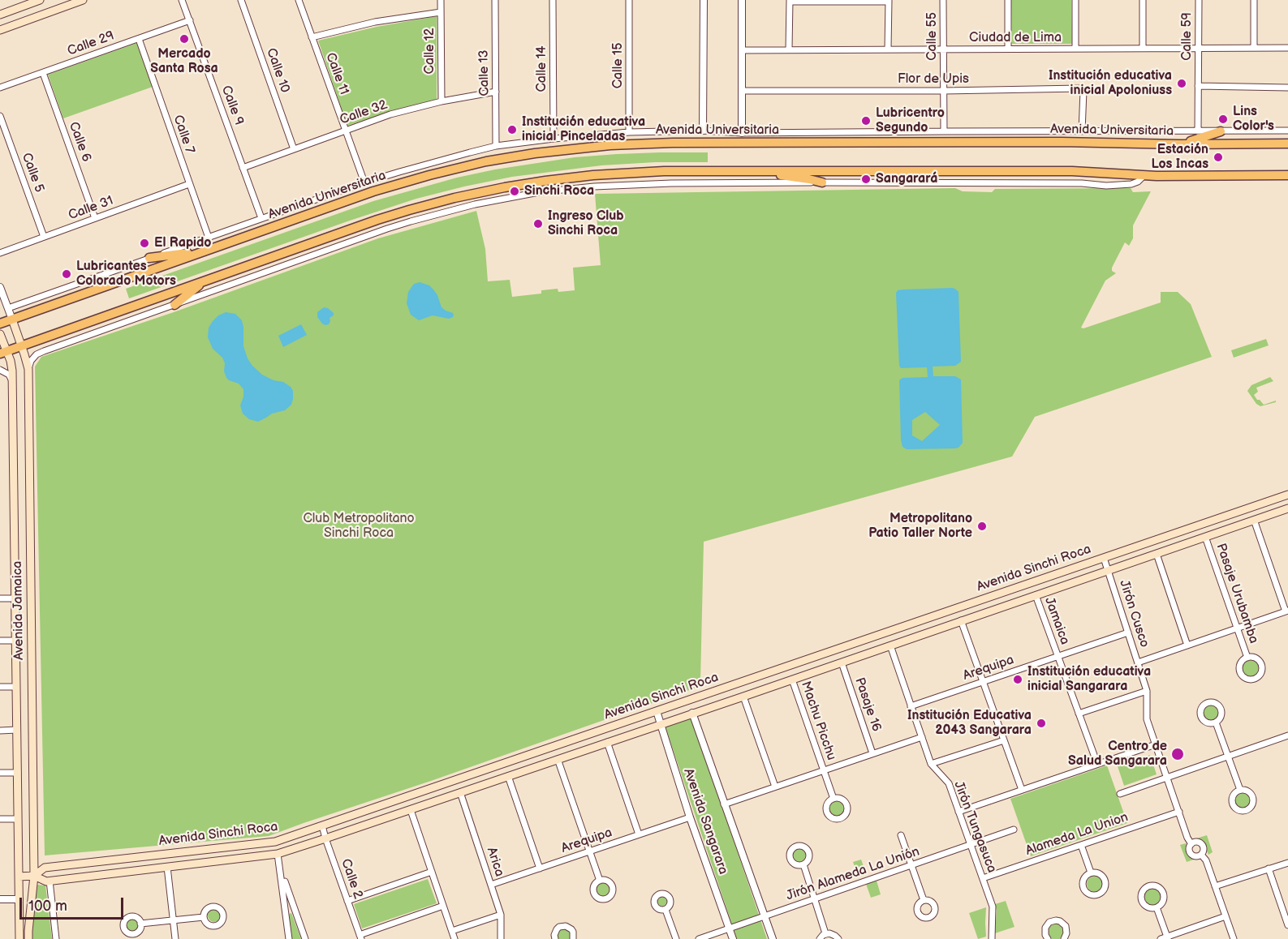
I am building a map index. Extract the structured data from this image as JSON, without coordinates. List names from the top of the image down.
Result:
{
  "streets": {
    "main road": ["Avenida Universitaria", "Avenida Sinchi Roca", "Avenida Jamaica"],
    "street": [
      "Calle 55",
      "Calle 59",
      "Ciudad de Lima",
      "Calle 29",
      "Calle 12",
      "Calle 15",
      "Calle 14",
      "Calle 10",
      "Calle 13",
      "Calle 11",
      "Flor de Upis",
      "Calle 9",
      "Calle 32",
      "Calle 7",
      "Calle 6",
      "Calle 5",
      "Calle 31",
      "Pasaje Urubamba",
      "Jirón Cusco",
      "Jamaica",
      "Arequipa",
      "Pasaje 16",
      "Machu Picchu",
      "Avenida Sangarara",
      "Jirón Tungasuca",
      "Alameda La Union",
      "Arica",
      "Jirón Alameda La Unión",
      "Calle 2"
    ]
  },
  "crossings": [
    ["Calle 55", "Ciudad de Lima"],
    ["Calle 55", "Flor de Upis"],
    ["Calle 55", "Avenida Universitaria"],
    ["Calle 59", "Ciudad de Lima"],
    ["Calle 59", "Avenida Universitaria"],
    ["Calle 29", "Calle 9"],
    ["Calle 29", "Calle 7"],
    ["Calle 29", "Calle 6"],
    ["Calle 12", "Calle 32"],
    ["Calle 15", "Avenida Universitaria"],
    ["Calle 14", "Avenida Universitaria"],
    ["Calle 10", "Calle 32"],
    ["Calle 13", "Calle 32"],
    ["Calle 13", "Avenida Universitaria"],
    ["Calle 11", "Calle 32"],
    ["Calle 11", "Avenida Universitaria"],
    ["Flor de Upis", "Avenida Universitaria"],
    ["Calle 9", "Calle 32"],
    ["Calle 9", "Avenida Universitaria"],
    ["Avenida Universitaria", "Calle 7"],
    ["Avenida Universitaria", "Avenida Jamaica"],
    ["Calle 7", "Calle 31"],
    ["Calle 6", "Calle 31"],
    ["Calle 5", "Calle 31"],
    ["Avenida Sinchi Roca", "Pasaje Urubamba"],
    ["Avenida Sinchi Roca", "Avenida Jamaica"],
    ["Avenida Sinchi Roca", "Jirón Cusco"],
    ["Avenida Sinchi Roca", "Jamaica"],
    ["Avenida Sinchi Roca", "Pasaje 16"],
    ["Avenida Sinchi Roca", "Machu Picchu"],
    ["Avenida Sinchi Roca", "Avenida Sangarara"],
    ["Avenida Sinchi Roca", "Jirón Tungasuca"],
    ["Avenida Sinchi Roca", "Arica"],
    ["Avenida Sinchi Roca", "Calle 2"],
    ["Jirón Cusco", "Arequipa"],
    ["Jirón Cusco", "Alameda La Union"],
    ["Jamaica", "Arequipa"],
    ["Arequipa", "Avenida Sangarara"],
    ["Arequipa", "Jirón Tungasuca"],
    ["Arequipa", "Arica"],
    ["Avenida Sangarara", "Jirón Alameda La Unión"],
    ["Jirón Tungasuca", "Alameda La Union"],
    ["Jirón Tungasuca", "Jirón Alameda La Unión"]
  ],
  "parks": ["Club Metropolitano Sinchi Roca"],
  "places": [
    "Mercado Santa Rosa",
    "Institución educativa inicial Apoloniuss",
    "Lins Color's",
    "Lubricentro Segundo",
    "Institución educativa inicial Pinceladas",
    "Estación Los Incas",
    "Sangarará",
    "Sinchi Roca",
    "Ingreso Club Sinchi Roca",
    "El Rapido",
    "Lubricantes Colorado Motors",
    "Metropolitano Patio Taller Norte",
    "Institución educativa inicial Sangarara",
    "Institución Educativa 2043 Sangarara",
    "Centro de Salud Sangarara"
  ],
  "scale_bar": "100 m"
}
